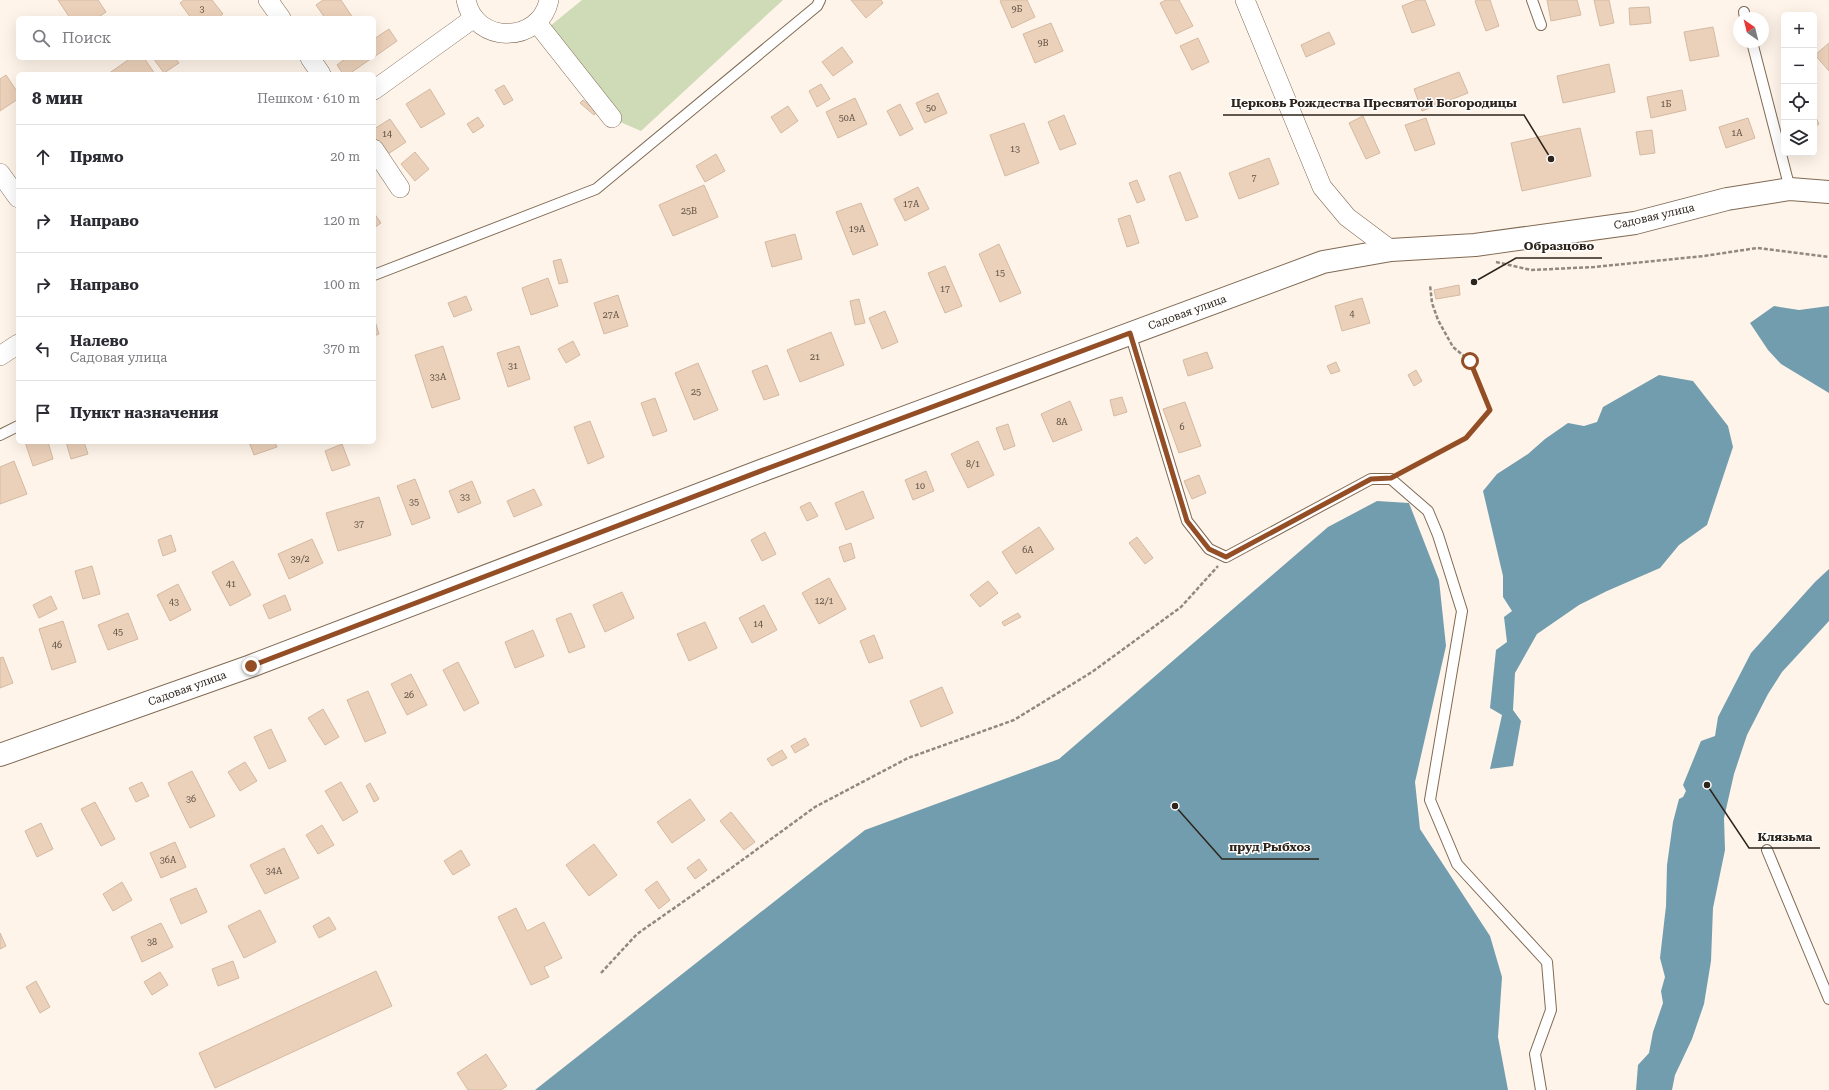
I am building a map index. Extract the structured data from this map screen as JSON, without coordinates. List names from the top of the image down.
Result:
{
  "streets": {
    "street": ["Садовая улица"]
  },
  "places": [
    "Церковь Рождества Пресвятой Богородицы",
    "Образцово",
    "Клязьма",
    "пруд Рыбхоз"
  ],
  "house_numbers": [
    "3",
    "9Б",
    "9В",
    "1Б",
    "50",
    "50А",
    "1А",
    "14",
    "13",
    "7",
    "17А",
    "25В",
    "19А",
    "15",
    "17",
    "4",
    "27А",
    "21",
    "31",
    "33А",
    "25",
    "8А",
    "6",
    "8/1",
    "10",
    "33",
    "35",
    "37",
    "6А",
    "39/2",
    "41",
    "12/1",
    "43",
    "14",
    "45",
    "46",
    "26",
    "36",
    "36А",
    "34А",
    "38"
  ],
  "north": "top left",
  "page": {
    "map_buttons": ["+", "−"],
    "search": "Поиск",
    "heading": ["8 мин", "Пешком · 610 m"],
    "list": [
      ["Прямо", "20 m"],
      ["Направо", "120 m"],
      ["Направо", "100 m"],
      ["Налево", "Садовая улица", "370 m"],
      "Пункт назначения"
    ]
  }
}
